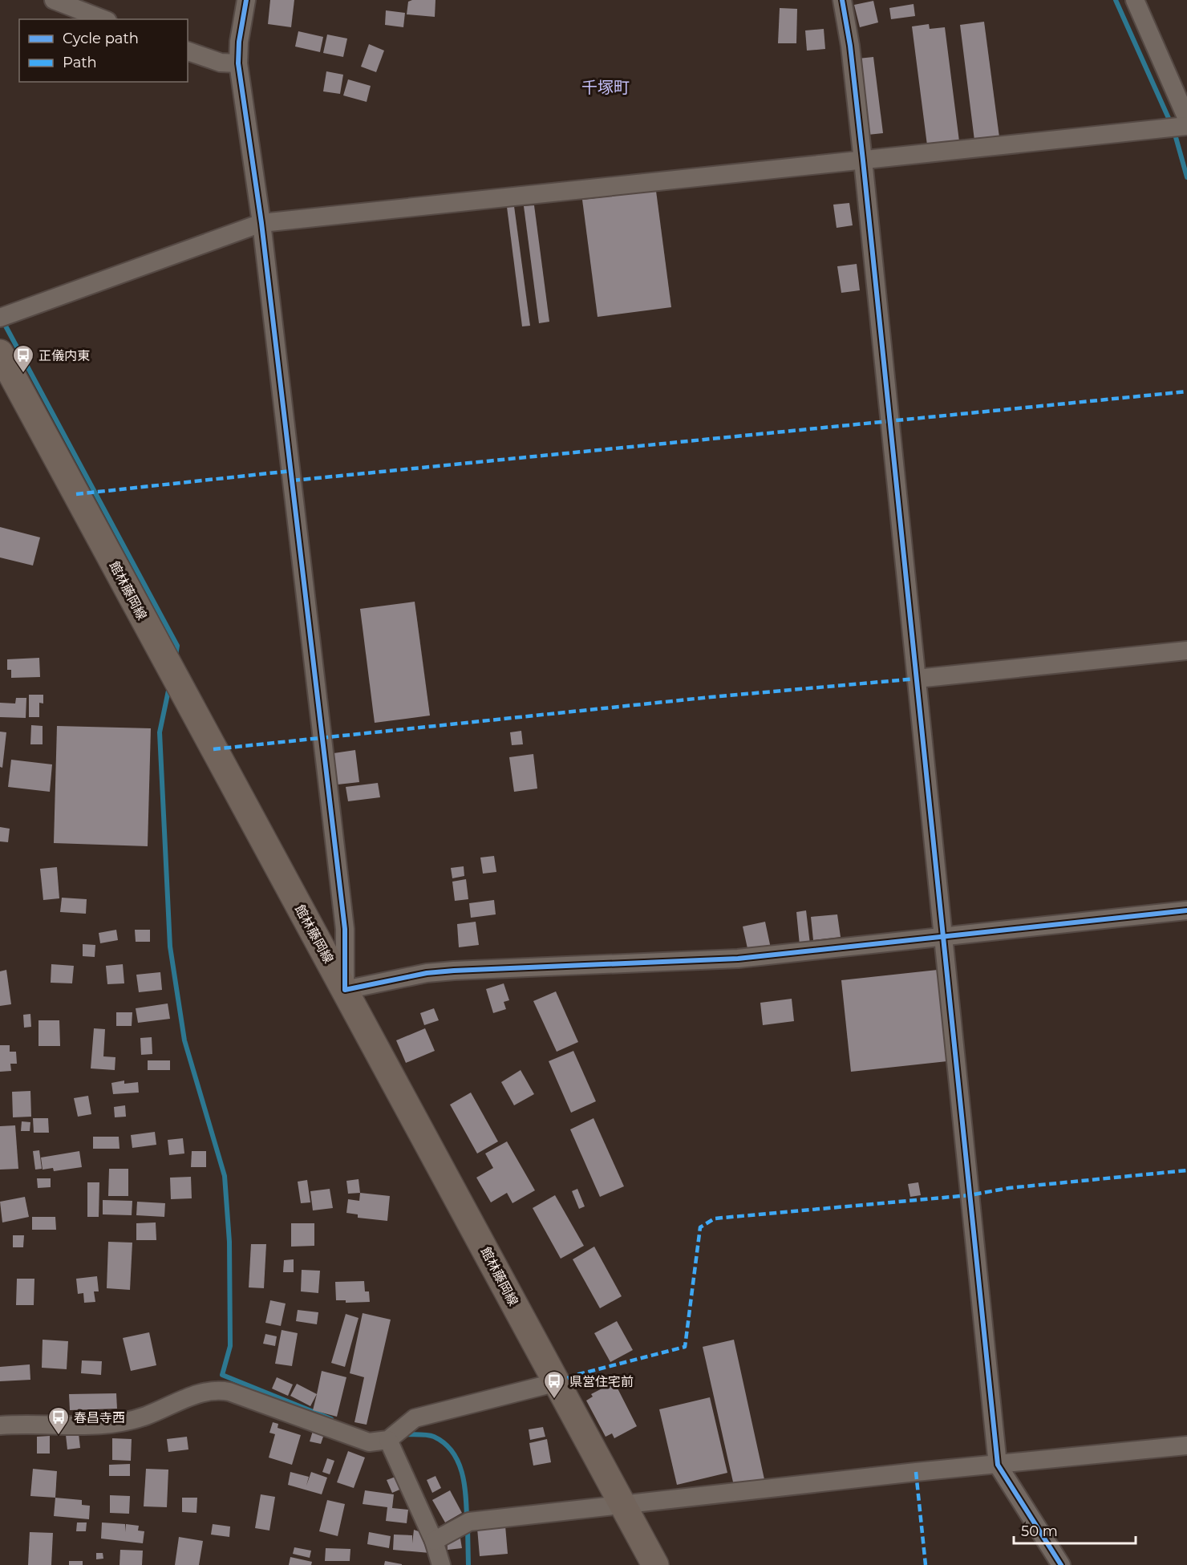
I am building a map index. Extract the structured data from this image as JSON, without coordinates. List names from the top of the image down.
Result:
{
  "streets": {
    "main road": ["館林藤岡線"]
  },
  "districts": ["千塚町"],
  "places": {
    "bus stop": ["正儀内東", "県営住宅前", "春昌寺西"]
  },
  "legend": ["Cycle path", "Path"],
  "scale_bar": "50 m"
}
